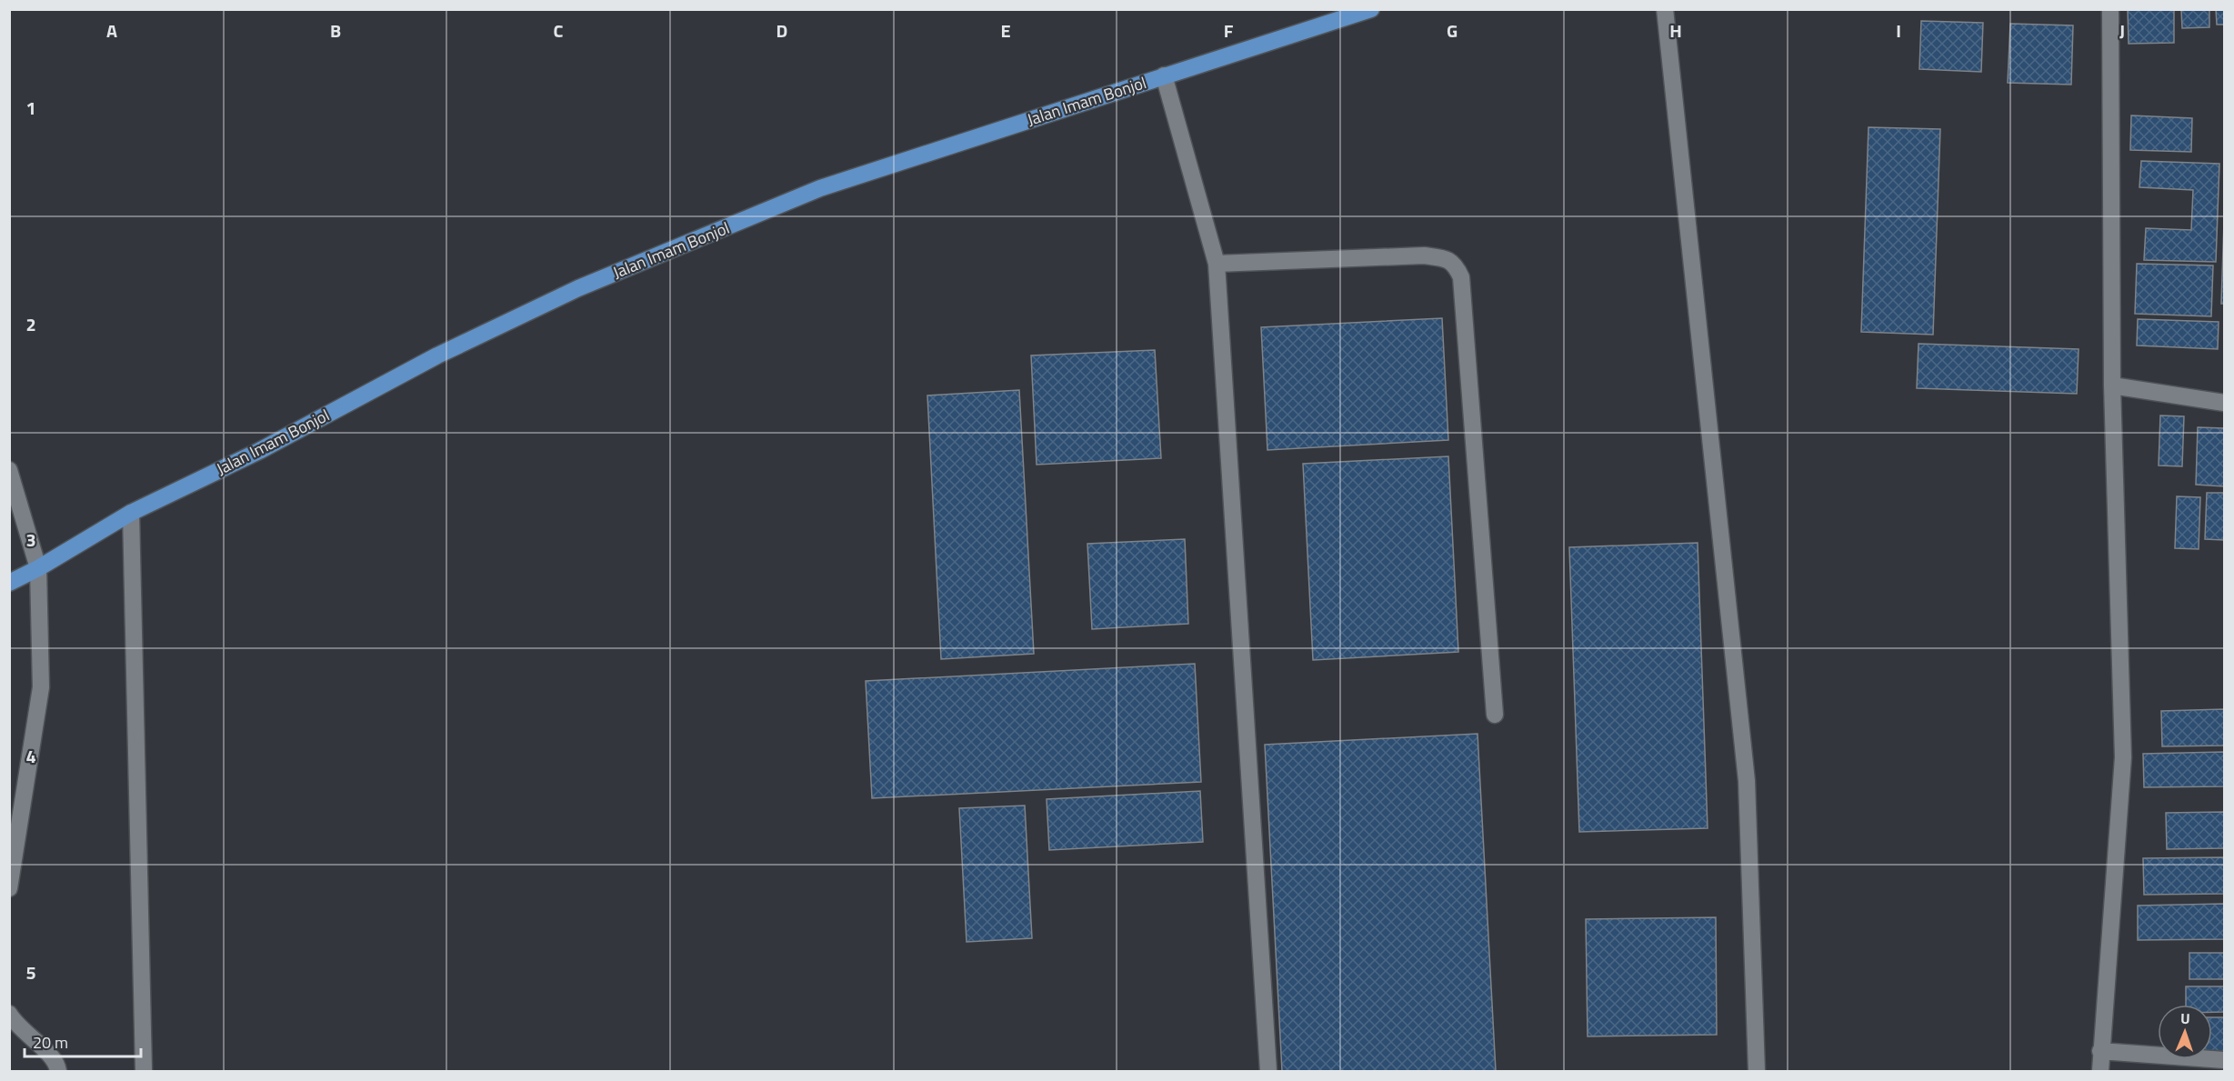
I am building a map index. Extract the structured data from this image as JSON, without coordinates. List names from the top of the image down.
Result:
{
  "streets": {
    "main road": ["Jalan Imam Bonjol"]
  },
  "scale_bar": "20 m",
  "north": "top",
  "grid": {
    "columns": [
      "A",
      "B",
      "C",
      "D",
      "E",
      "F",
      "G",
      "H",
      "I",
      "J"
    ],
    "rows": [
      "1",
      "2",
      "3",
      "4",
      "5"
    ]
  }
}
